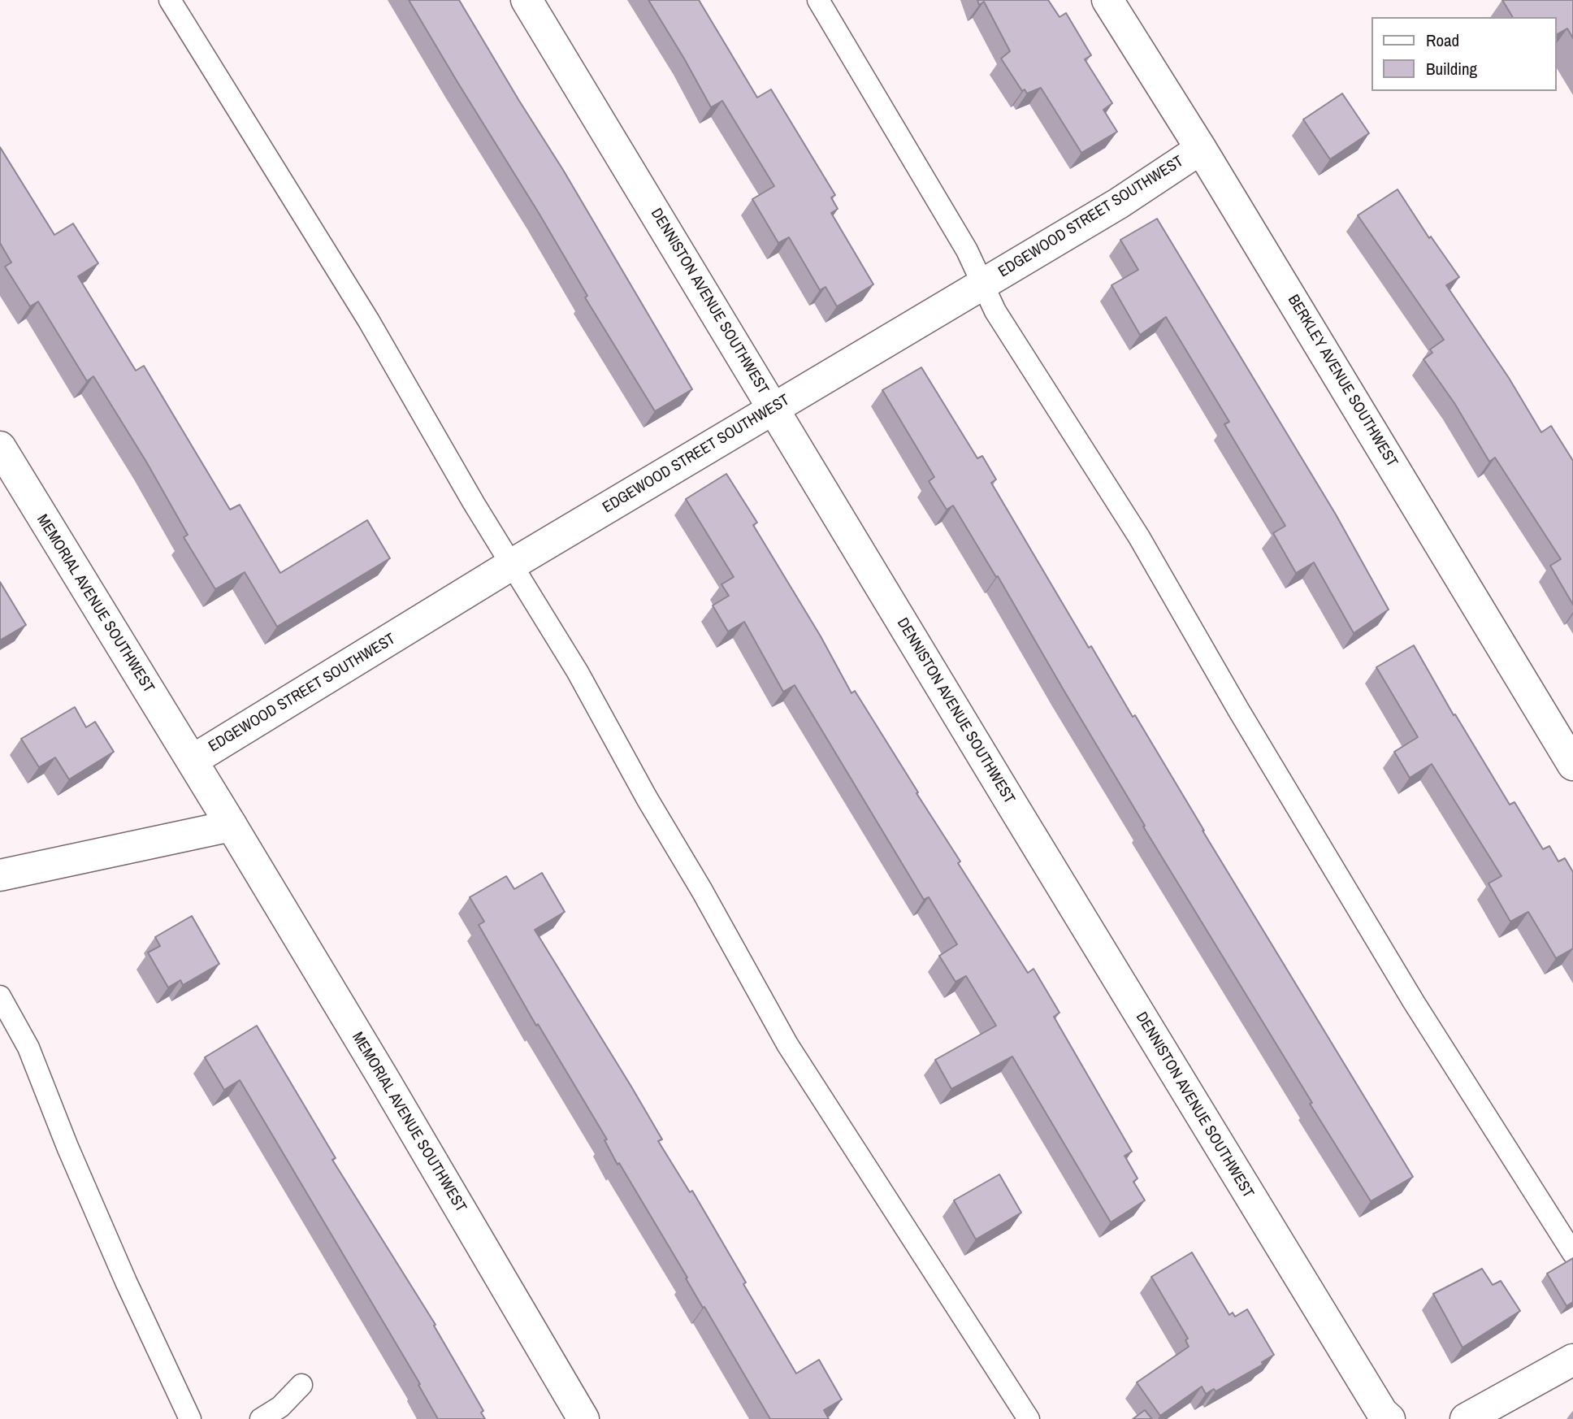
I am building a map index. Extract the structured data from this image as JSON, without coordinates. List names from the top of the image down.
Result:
{
  "streets": {
    "street": [
      "EDGEWOOD STREET SOUTHWEST",
      "DENNISTON AVENUE SOUTHWEST",
      "BERKLEY AVENUE SOUTHWEST",
      "MEMORIAL AVENUE SOUTHWEST"
    ]
  },
  "crossings": [
    ["EDGEWOOD STREET SOUTHWEST", "DENNISTON AVENUE SOUTHWEST"],
    ["EDGEWOOD STREET SOUTHWEST", "BERKLEY AVENUE SOUTHWEST"],
    ["EDGEWOOD STREET SOUTHWEST", "MEMORIAL AVENUE SOUTHWEST"]
  ],
  "legend": ["Road", "Building"]
}
